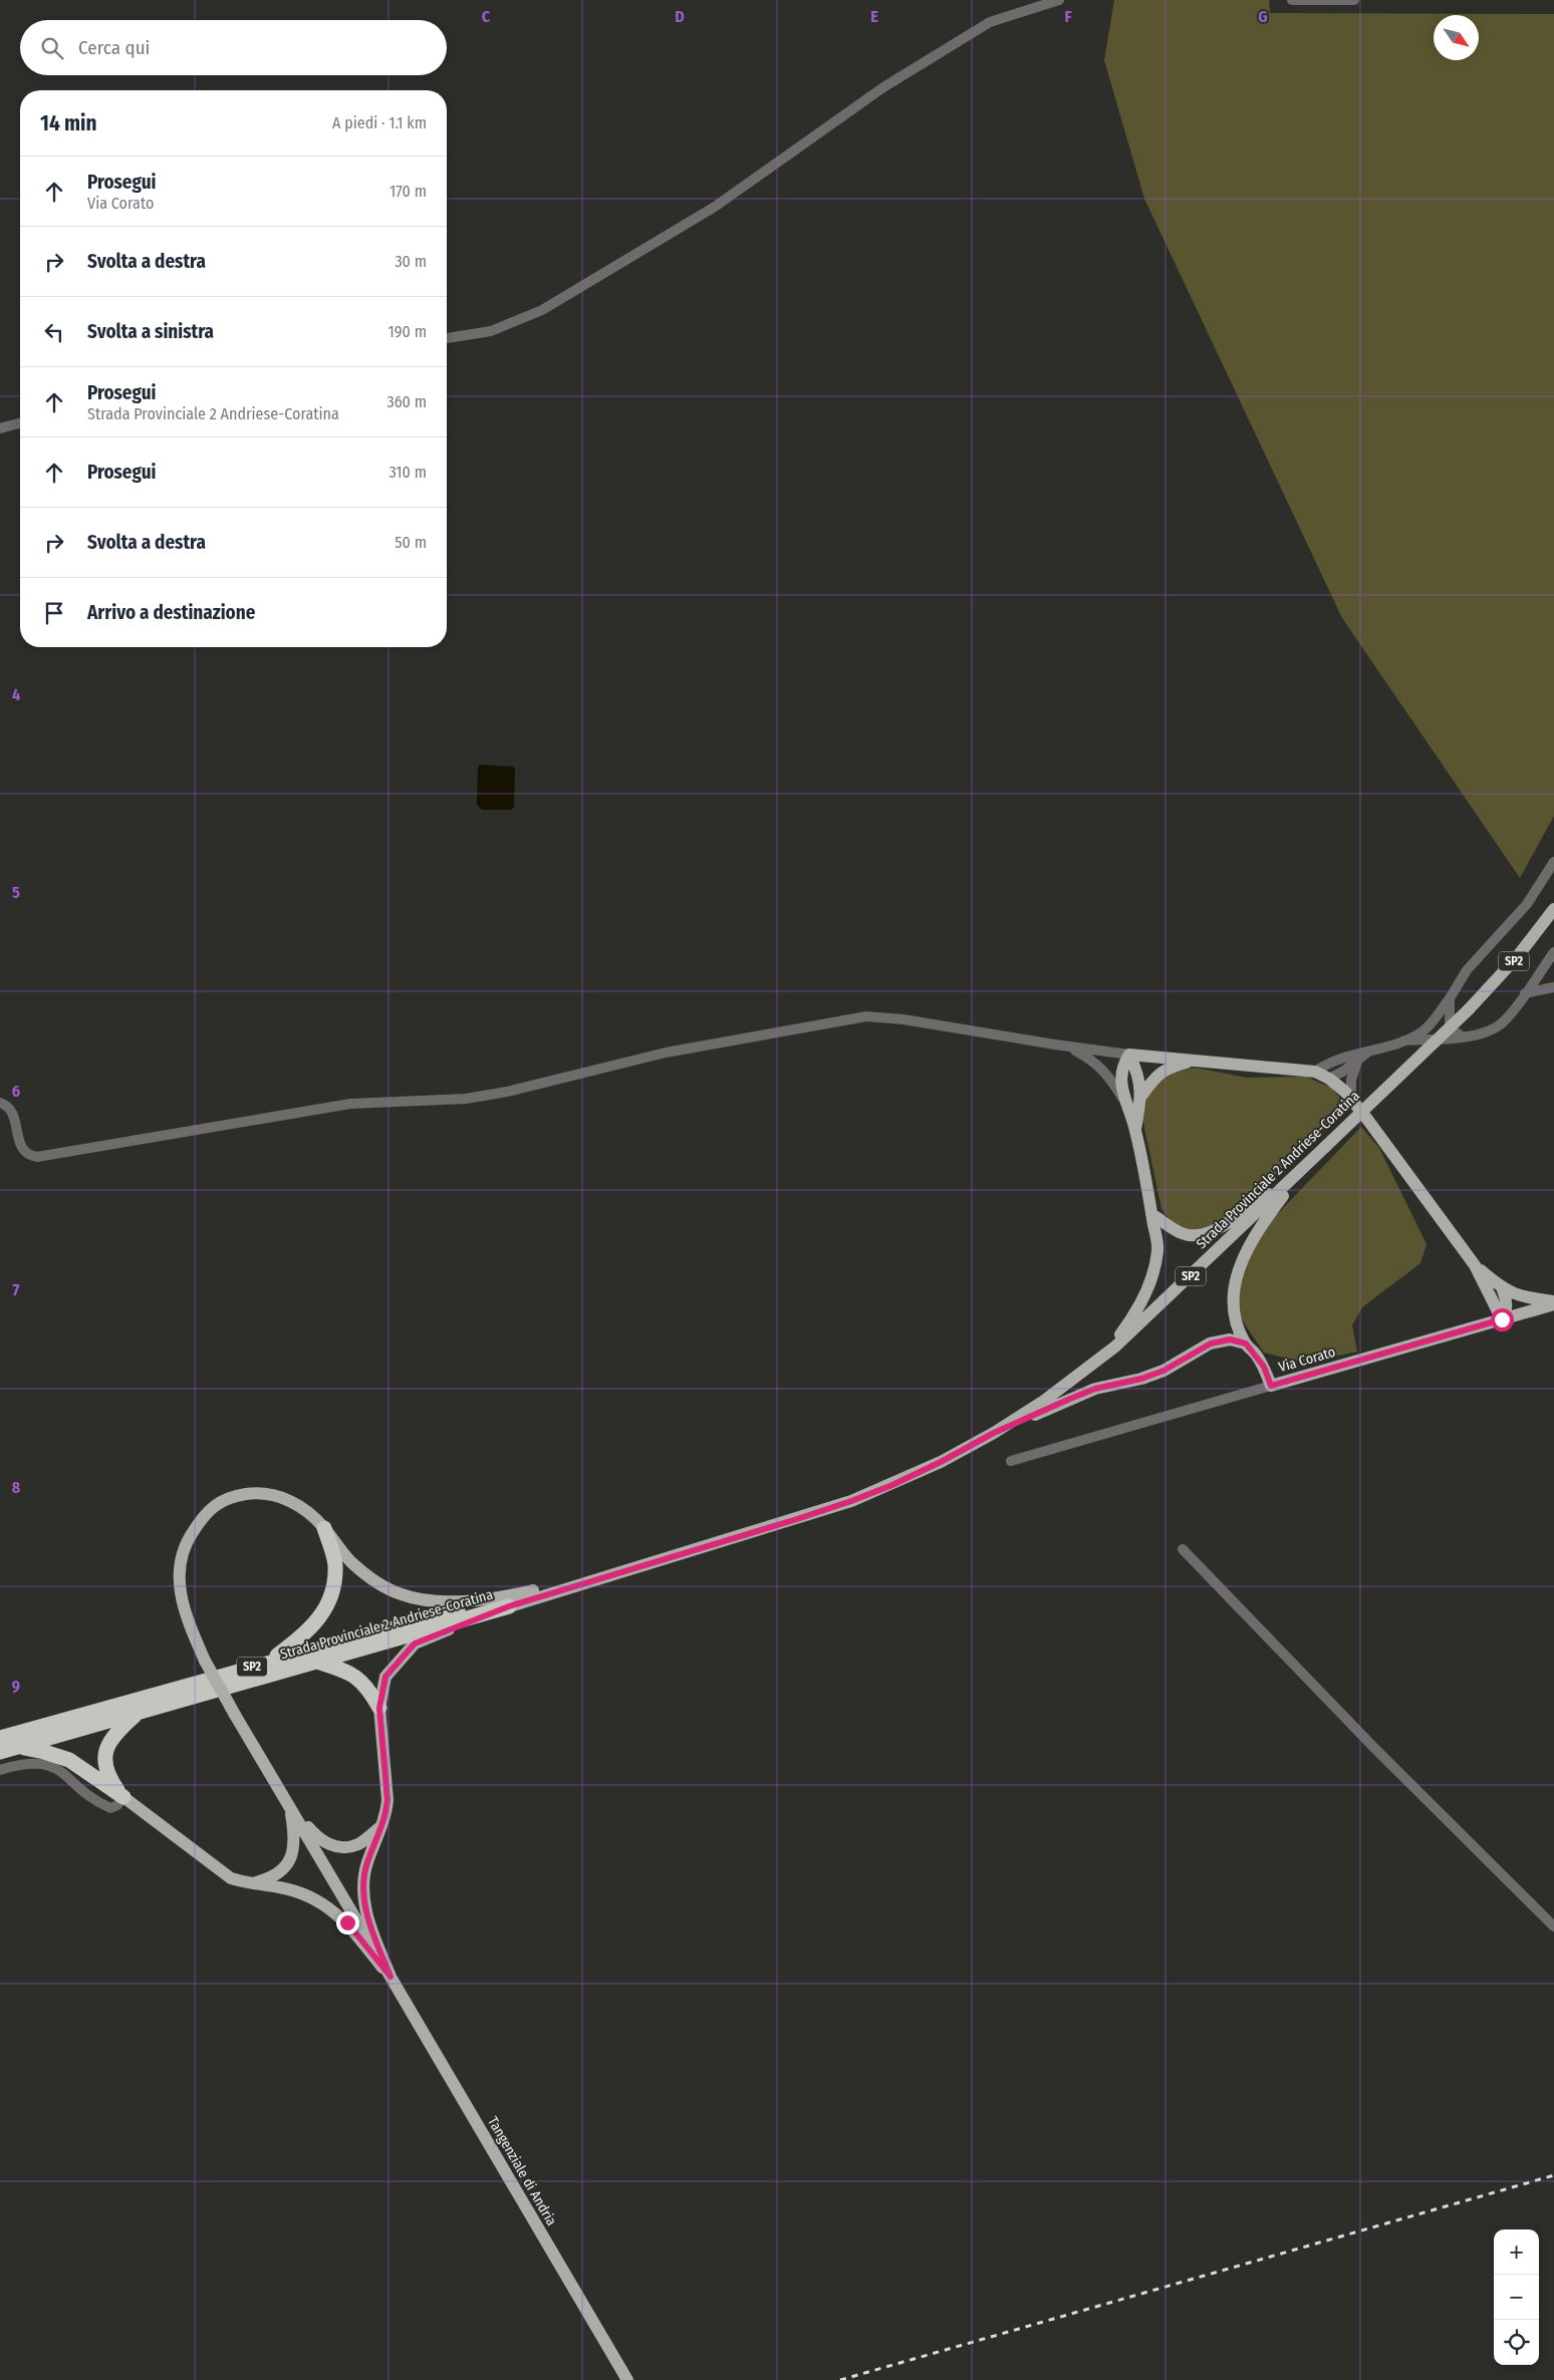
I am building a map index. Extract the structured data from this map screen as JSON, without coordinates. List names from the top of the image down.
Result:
{
  "streets": {
    "highway": ["SP2", "Strada Provinciale 2 Andriese-Coratina"],
    "main road": ["Via Corato", "Tangenziale di Andria"]
  },
  "north": "bottom right",
  "page": {
    "search": "Cerca qui",
    "heading": ["14 min", "A piedi · 1.1 km"],
    "list": [
      ["Prosegui", "Via Corato", "170 m"],
      ["Svolta a destra", "30 m"],
      ["Svolta a sinistra", "190 m"],
      ["Prosegui", "Strada Provinciale 2 Andriese-Coratina", "360 m"],
      ["Prosegui", "310 m"],
      ["Svolta a destra", "50 m"],
      "Arrivo a destinazione"
    ],
    "map_buttons": ["+", "−"]
  },
  "grid": {
    "columns": [
      "C",
      "D",
      "E",
      "F",
      "G"
    ],
    "rows": [
      "4",
      "5",
      "6",
      "7",
      "8",
      "9"
    ]
  }
}
